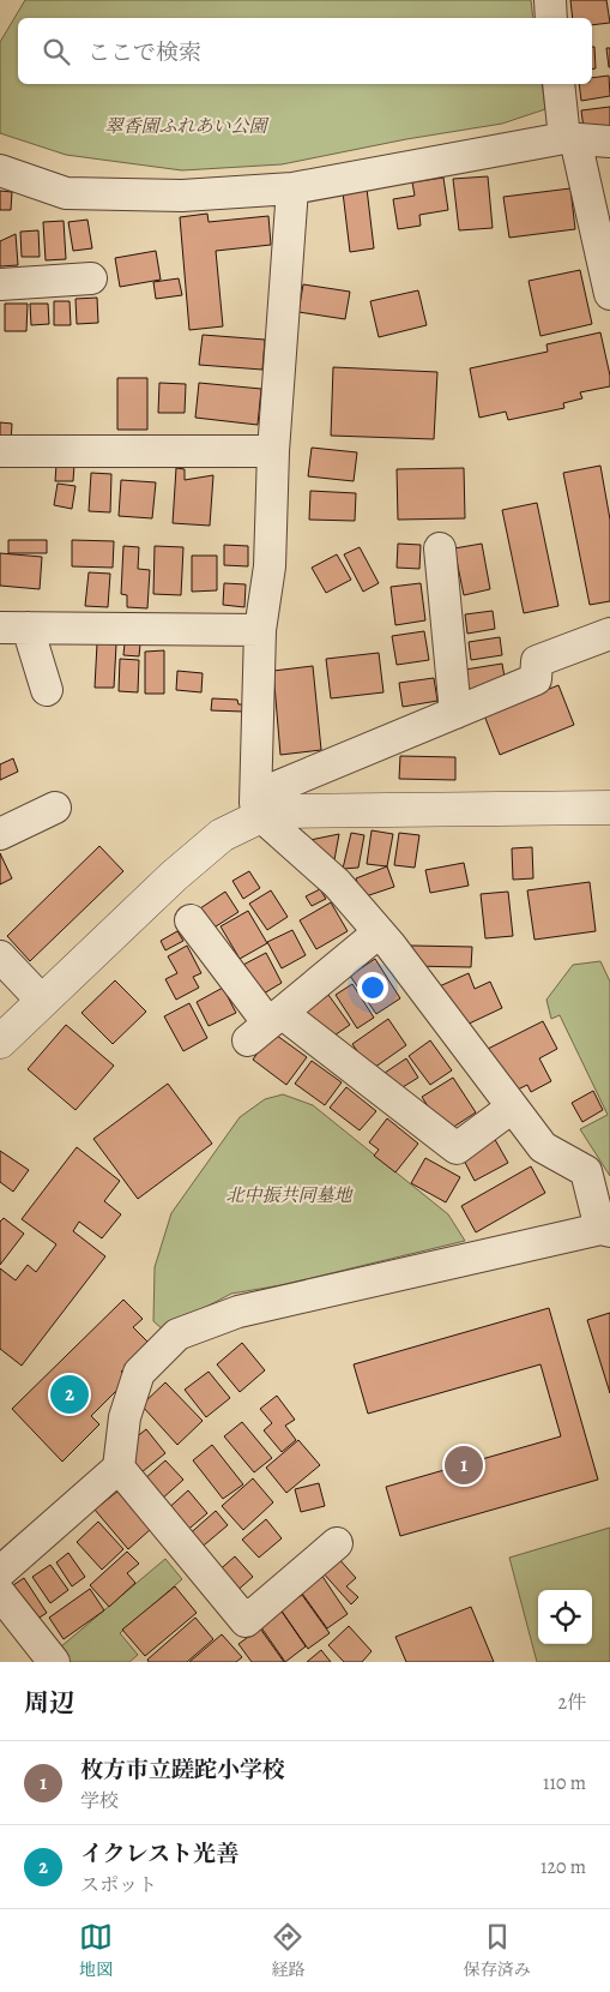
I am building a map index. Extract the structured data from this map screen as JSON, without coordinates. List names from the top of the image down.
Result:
{
  "parks": ["翠香園ふれあい公園", "北中振共同墓地"],
  "page": {
    "search": "ここで検索",
    "pins": ["2", "1"],
    "heading": ["周辺", "2件"],
    "list": [
      {
        "mark": "1",
        "name": "枚方市立蹉跎小学校",
        "note": "学校",
        "value": "110 m"
      },
      {
        "mark": "2",
        "name": "イクレスト光善",
        "note": "スポット",
        "value": "120 m"
      }
    ],
    "nav": ["地図", "経路", "保存済み"]
  }
}
